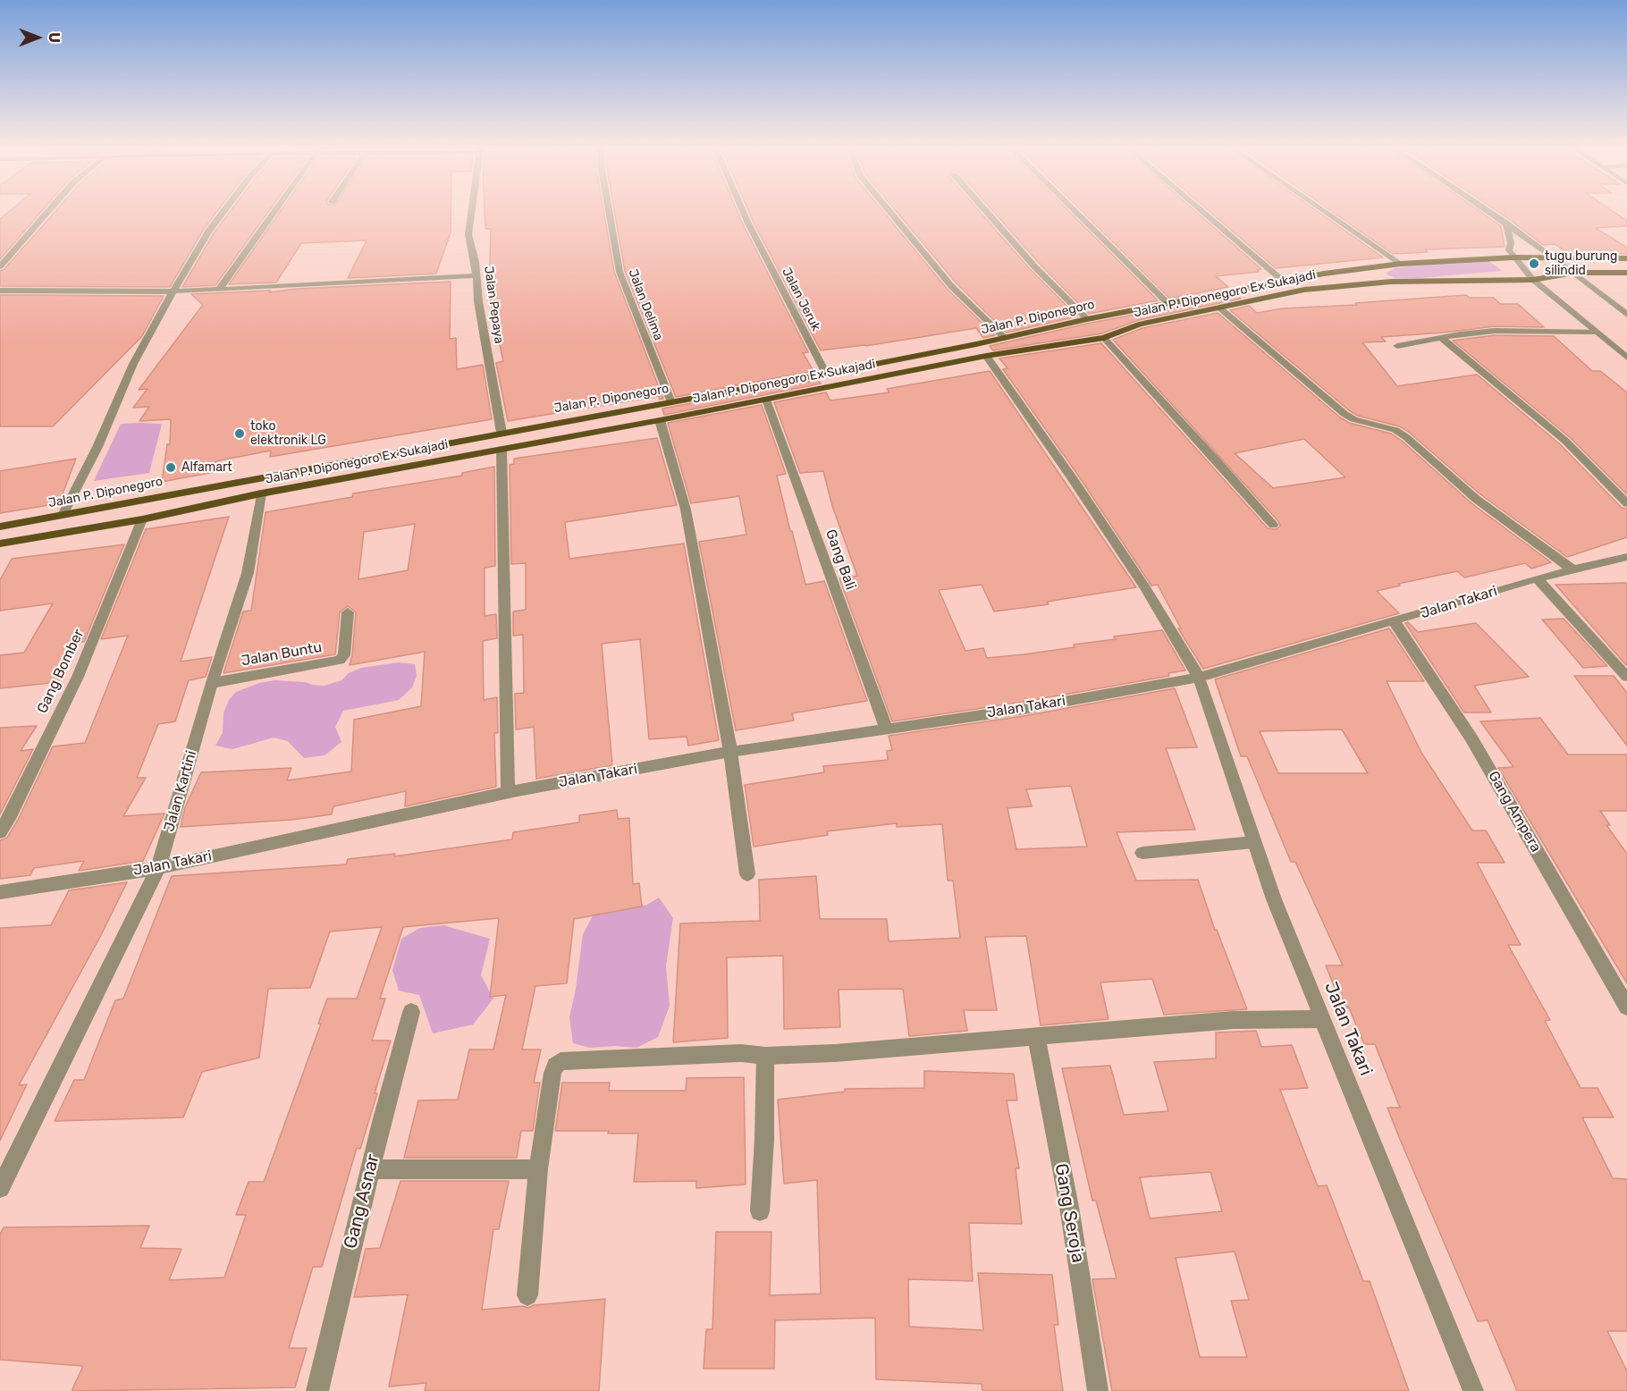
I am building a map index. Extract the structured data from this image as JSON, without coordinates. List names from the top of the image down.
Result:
{
  "streets": {
    "main road": ["Jalan P. Diponegoro Ex Sukajadi", "Jalan P. Diponegoro"],
    "street": [
      "Jalan Jeruk",
      "Jalan Pepaya",
      "Jalan Delima",
      "Gang Bali",
      "Jalan Takari",
      "Jalan Buntu",
      "Gang Bomber",
      "Jalan Kartini",
      "Gang Ampera",
      "Gang Asnar",
      "Gang Seroja"
    ]
  },
  "crossings": [
    ["Jalan P. Diponegoro Ex Sukajadi", "Gang Bali"],
    ["Jalan P. Diponegoro Ex Sukajadi", "Jalan Takari"],
    ["Jalan P. Diponegoro Ex Sukajadi", "Gang Bomber"],
    ["Jalan P. Diponegoro Ex Sukajadi", "Jalan Kartini"],
    ["Jalan Jeruk", "Jalan P. Diponegoro"],
    ["Jalan Pepaya", "Jalan P. Diponegoro"],
    ["Jalan Delima", "Jalan P. Diponegoro"],
    ["Gang Bali", "Jalan Takari"],
    ["Jalan Takari", "Jalan Kartini"],
    ["Jalan Takari", "Gang Ampera"],
    ["Jalan Buntu", "Jalan Kartini"]
  ],
  "places": ["tugu burung silindid", "toko elektronik LG", "Alfamart"],
  "north": "right"
}
